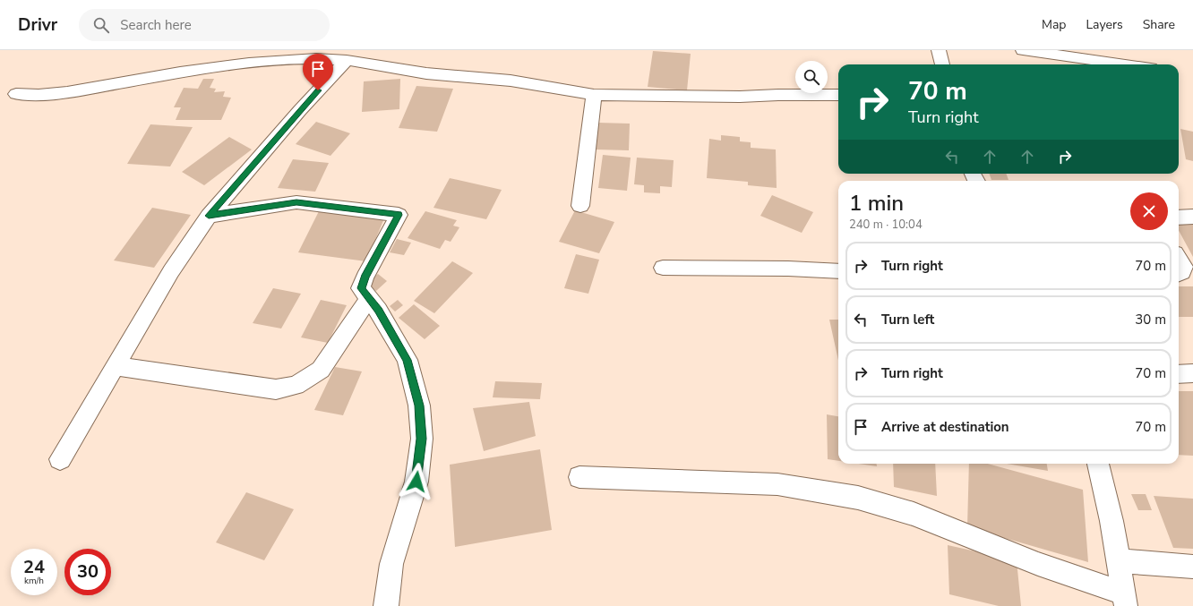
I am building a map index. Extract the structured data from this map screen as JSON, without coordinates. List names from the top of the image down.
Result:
{
  "page": {
    "header": "Drivr",
    "search": "Search here",
    "nav": ["Map", "Layers", "Share"],
    "turn": ["70 m", "Turn right"],
    "heading": ["1 min", "240 m · 10:04"],
    "list": [
      {
        "name": "Turn right",
        "value": "70 m"
      },
      {
        "name": "Turn left",
        "value": "30 m"
      },
      {
        "name": "Turn right",
        "value": "70 m"
      },
      {
        "name": "Arrive at destination",
        "value": "70 m"
      }
    ],
    "speed": "24 km/h",
    "limit": "30"
  }
}
